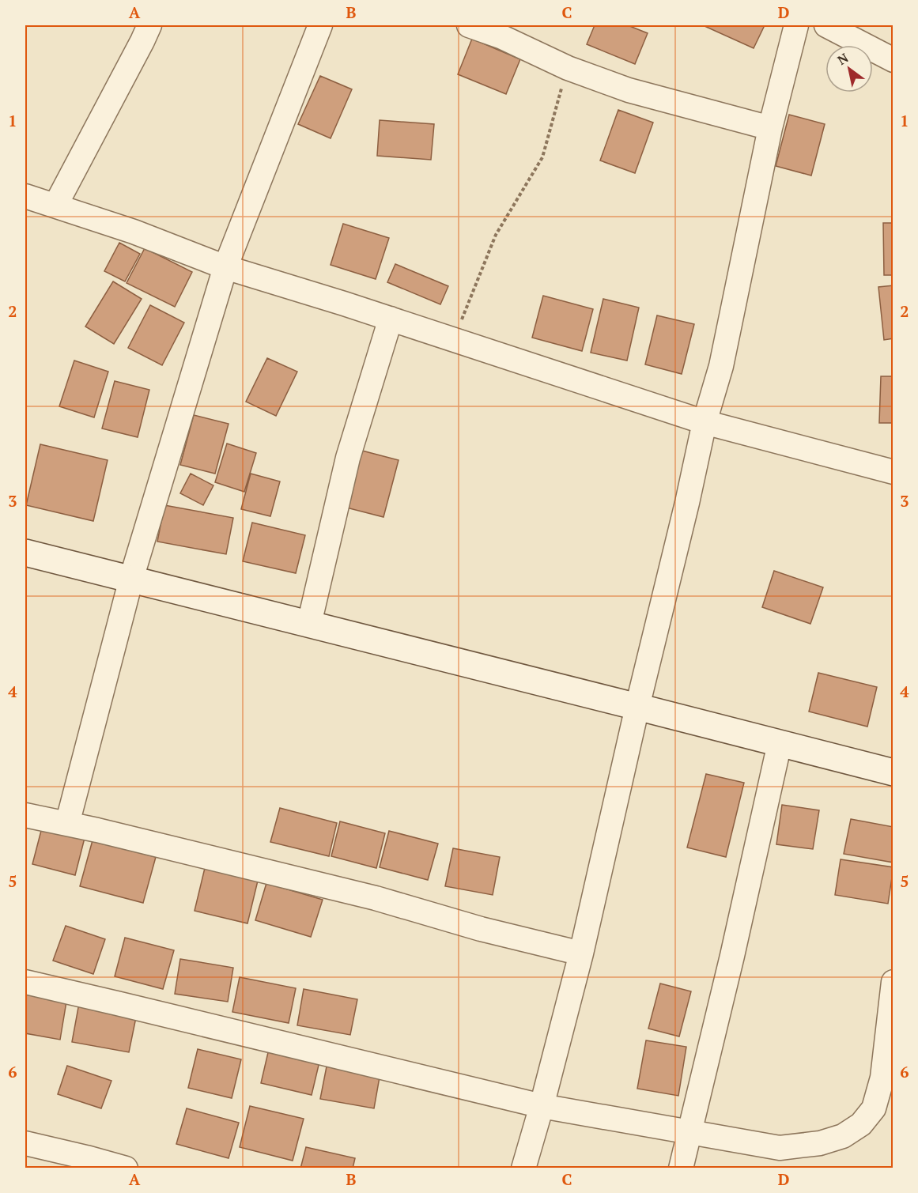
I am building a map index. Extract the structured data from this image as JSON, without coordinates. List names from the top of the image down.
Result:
{
  "north": "top left",
  "grid": {
    "columns": [
      "A",
      "B",
      "C",
      "D"
    ],
    "rows": [
      "1",
      "2",
      "3",
      "4",
      "5",
      "6"
    ]
  }
}
